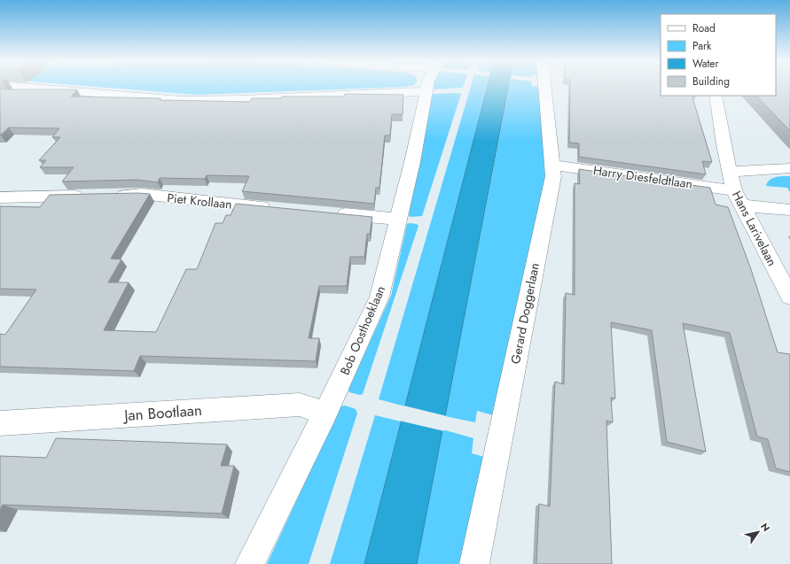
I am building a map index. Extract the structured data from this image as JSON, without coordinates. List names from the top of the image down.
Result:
{
  "streets": {
    "street": [
      "Harry Diesfeldtlaan",
      "Piet Krollaan",
      "Hans Larivelaan",
      "Gerard Doggerlaan",
      "Bob Oosthoeklaan",
      "Jan Bootlaan"
    ]
  },
  "crossings": [
    ["Harry Diesfeldtlaan", "Hans Larivelaan"],
    ["Harry Diesfeldtlaan", "Gerard Doggerlaan"],
    ["Bob Oosthoeklaan", "Jan Bootlaan"]
  ],
  "legend": [
    "Road",
    "Park",
    "Water",
    "Building"
  ],
  "north": "top right"
}
